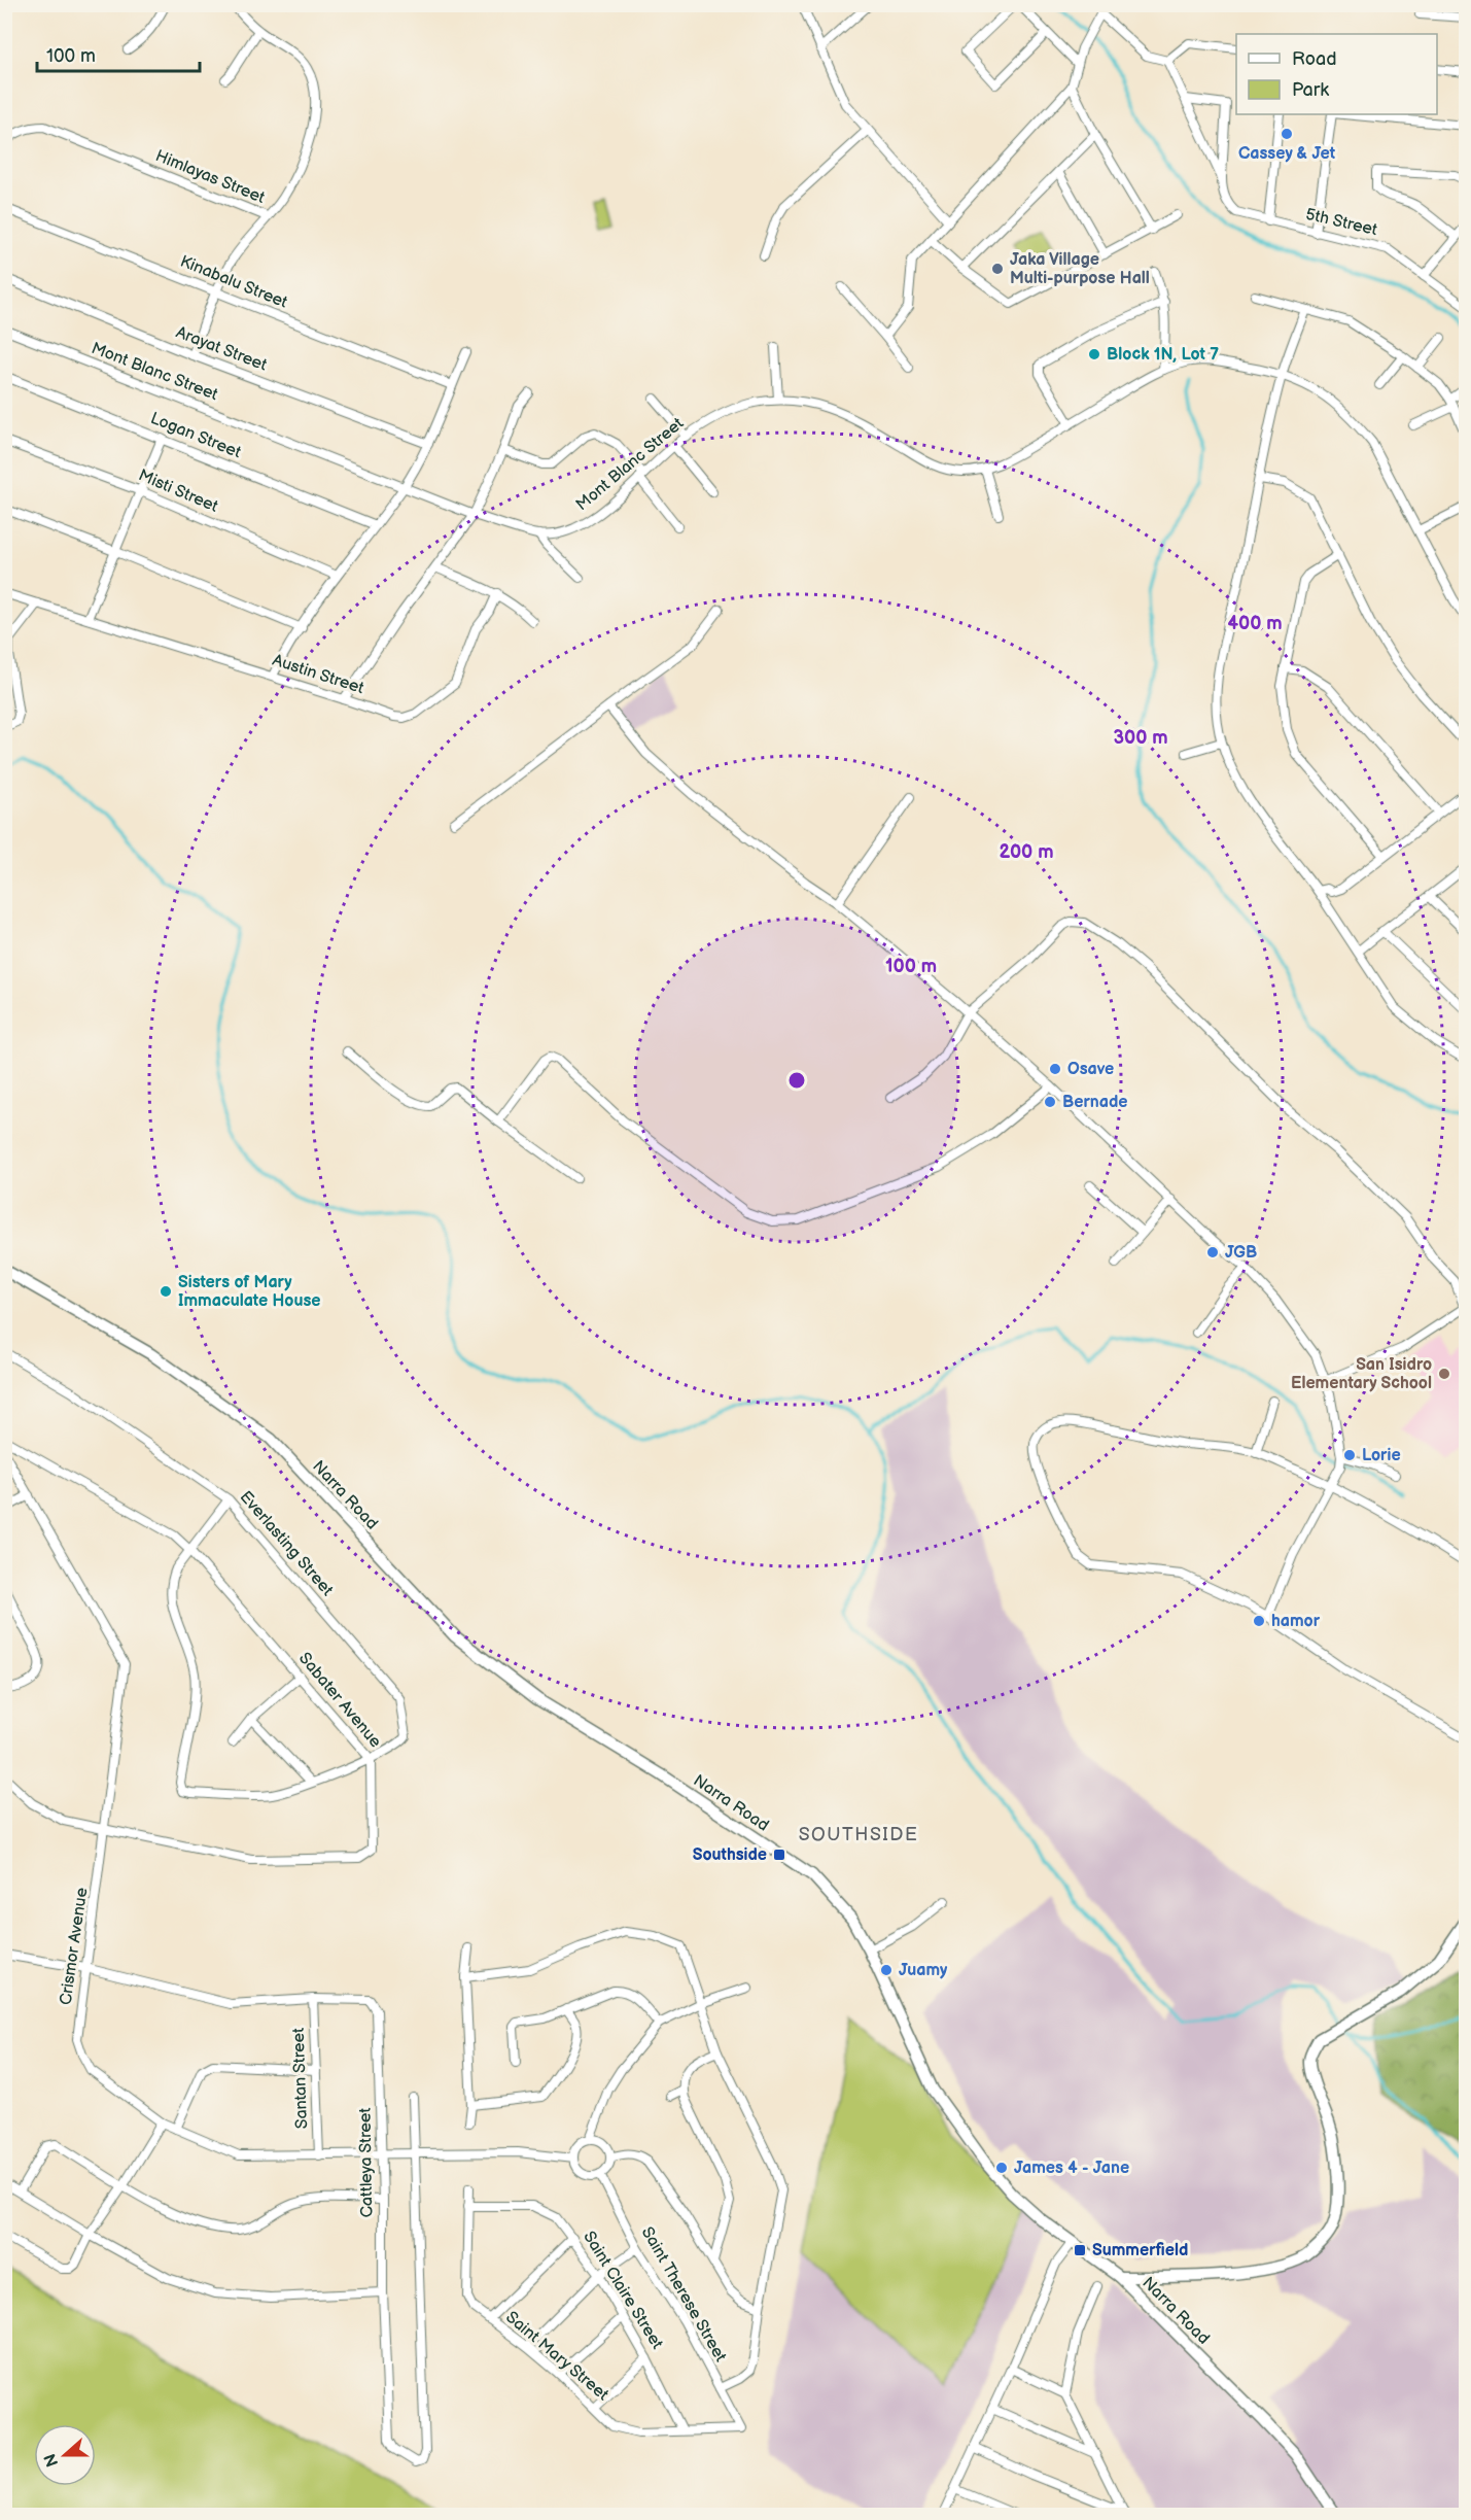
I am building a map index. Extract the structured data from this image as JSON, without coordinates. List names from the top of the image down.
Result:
{
  "streets": {
    "street": [
      "Himlayas Street",
      "5th Street",
      "Kinabalu Street",
      "Arayat Street",
      "Mont Blanc Street",
      "Logan Street",
      "Misti Street",
      "Austin Street",
      "Narra Road",
      "Everlasting Street",
      "Sabater Avenue",
      "Crismor Avenue",
      "Santan Street",
      "Cattleya Street",
      "Saint Claire Street",
      "Saint Therese Street",
      "Saint Mary Street"
    ]
  },
  "crossings": [
    ["Everlasting Street", "Sabater Avenue"],
    ["Sabater Avenue", "Crismor Avenue"],
    ["Crismor Avenue", "Santan Street"],
    ["Crismor Avenue", "Cattleya Street"],
    ["Crismor Avenue", "Saint Therese Street"],
    ["Santan Street", "Cattleya Street"],
    ["Saint Claire Street", "Saint Mary Street"],
    ["Saint Therese Street", "Saint Mary Street"]
  ],
  "districts": ["SOUTHSIDE"],
  "places": {
    "other": [
      "Cassey & Jet",
      "Jaka Village Multi-purpose Hall",
      "Block 1N, Lot 7",
      "Osave",
      "Bernade",
      "JGB",
      "Sisters of Mary Immaculate House",
      "San Isidro Elementary School",
      "Lorie",
      "hamor",
      "Juamy",
      "James 4 - Jane"
    ],
    "transit": ["Southside", "Summerfield"]
  },
  "legend": ["Road", "Park"],
  "scale_bar": "100 m",
  "north": "left",
  "rings": [
    "400 m",
    "300 m",
    "200 m",
    "100 m"
  ]
}
